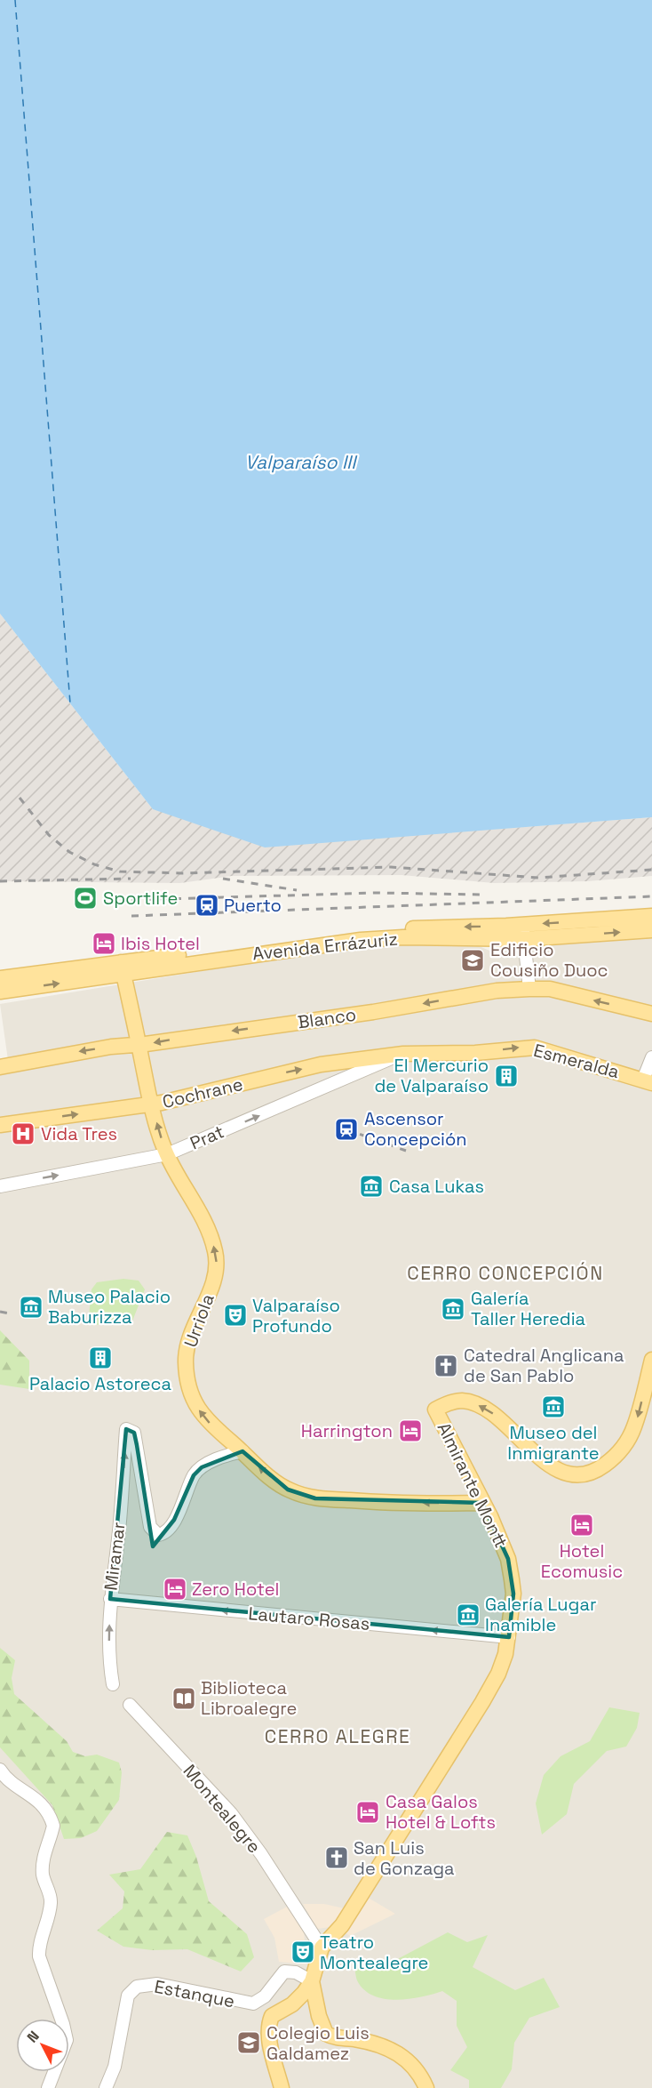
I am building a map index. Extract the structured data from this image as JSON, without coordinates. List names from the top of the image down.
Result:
{
  "streets": {
    "main road": [
      "Avenida Errázuriz",
      "Blanco",
      "Esmeralda",
      "Cochrane",
      "Urriola",
      "Almirante Montt"
    ],
    "street": [
      "Prat",
      "Miramar",
      "Lautaro Rosas",
      "Montealegre",
      "Estanque"
    ]
  },
  "crossings": [
    ["Avenida Errázuriz", "Urriola"],
    ["Blanco", "Urriola"],
    ["Esmeralda", "Cochrane"],
    ["Esmeralda", "Prat"],
    ["Cochrane", "Prat"],
    ["Cochrane", "Urriola"],
    ["Prat", "Urriola"],
    ["Urriola", "Almirante Montt"],
    ["Urriola", "Miramar"],
    ["Almirante Montt", "Lautaro Rosas"],
    ["Almirante Montt", "Montealegre"],
    ["Almirante Montt", "Estanque"],
    ["Miramar", "Lautaro Rosas"]
  ],
  "one_way": [
    "Blanco",
    "Esmeralda",
    "Cochrane",
    "Prat",
    "Urriola",
    "Lautaro Rosas"
  ],
  "districts": ["CERRO CONCEPCIÓN", "CERRO ALEGRE"],
  "water": ["Valparaíso III"],
  "places": {
    "sports": ["Sportlife"],
    "station": ["Puerto", "Ascensor Concepción"],
    "hotel": [
      "Ibis Hotel",
      "Harrington",
      "Hotel Ecomusic",
      "Zero Hotel",
      "Casa Galos Hotel & Lofts"
    ],
    "school or university": ["Edificio Cousiño Duoc", "Colegio Luis Galdamez"],
    "building": ["El Mercurio de Valparaíso", "Palacio Astoreca"],
    "hospital": ["Vida Tres"],
    "museum": [
      "Casa Lukas",
      "Museo Palacio Baburizza",
      "Galería Taller Heredia",
      "Museo del Inmigrante",
      "Galería Lugar Inamible"
    ],
    "theatre": ["Valparaíso Profundo", "Teatro Montealegre"],
    "church": ["Catedral Anglicana de San Pablo", "San Luis de Gonzaga"],
    "library": ["Biblioteca Libroalegre"]
  },
  "north": "top left"
}
